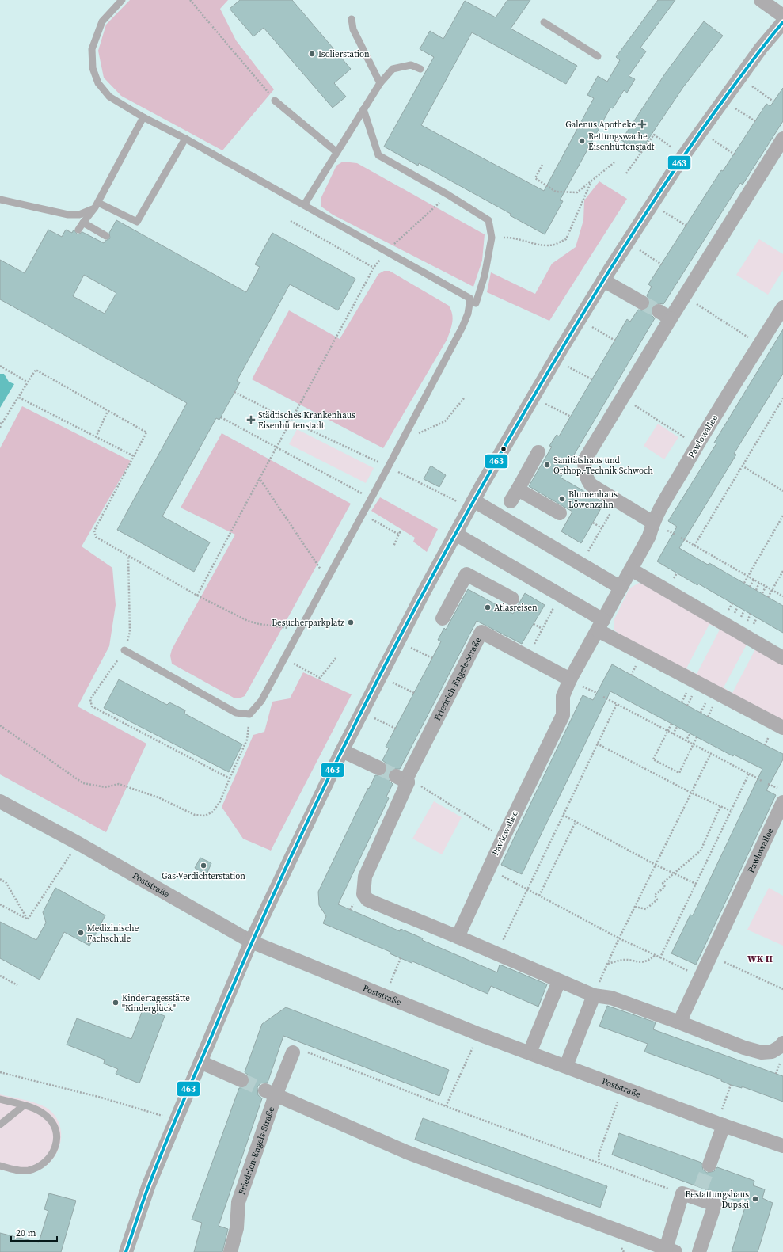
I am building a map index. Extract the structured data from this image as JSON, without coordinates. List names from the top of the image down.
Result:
{
  "streets": {
    "street": ["Pawlowallee", "Friedrich-Engels-Straße", "Poststraße"]
  },
  "crossings": [
    ["Pawlowallee", "Friedrich-Engels-Straße"]
  ],
  "districts": ["WK II"],
  "places": {
    "other": [
      "Isolierstation",
      "Rettungswache Eisenhüttenstadt",
      "Sanitätshaus und Orthop.-Technik Schwoch",
      "Blumenhaus Löwenzahn",
      "Atlasreisen",
      "Besucherparkplatz",
      "Gas-Verdichterstation",
      "Medizinische Fachschule",
      "Kindertagesstätte \"Kinderglück\"",
      "Bestattungshaus Dupski"
    ],
    "health": ["Galenus Apotheke", "Städtisches Krankenhaus Eisenhüttenstadt"]
  },
  "lines": ["transit line 463"],
  "scale_bar": "20 m"
}
